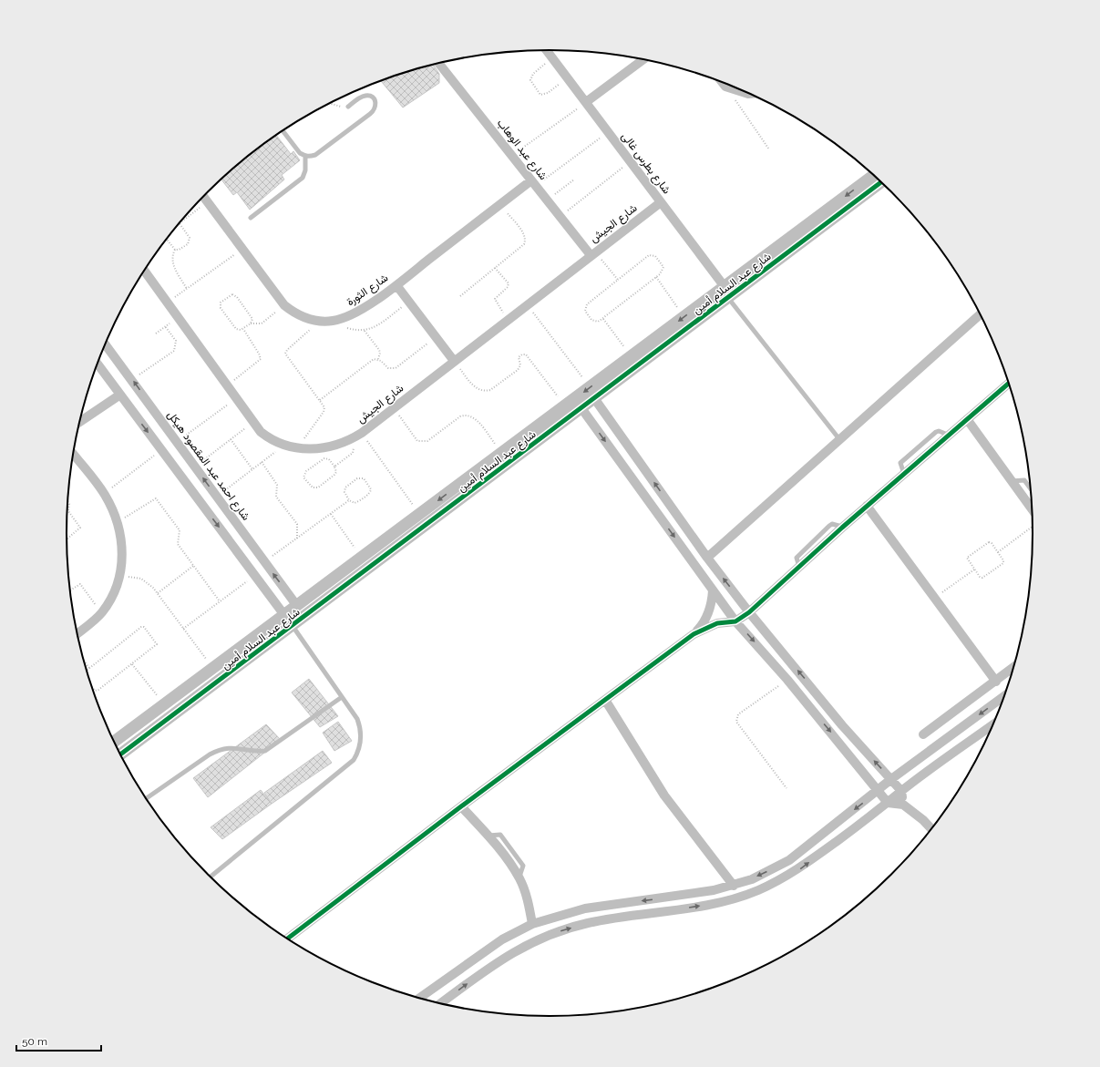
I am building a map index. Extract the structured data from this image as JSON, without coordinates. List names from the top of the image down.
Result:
{
  "streets": {
    "street": [
      "شارع عبد الوهاب",
      "شارع بطرس غالى",
      "شارع الجيش",
      "شارع عبد السلام أمين",
      "شارع الثورة",
      "شارع احمد عبد المقصود هيكل"
    ]
  },
  "crossings": [
    ["شارع عبد الوهاب", "شارع الجيش"],
    ["شارع عبد الوهاب", "شارع الثورة"],
    ["شارع بطرس غالى", "شارع الجيش"],
    ["شارع بطرس غالى", "شارع عبد السلام أمين"],
    ["شارع عبد السلام أمين", "شارع احمد عبد المقصود هيكل"]
  ],
  "scale_bar": "50 m"
}
